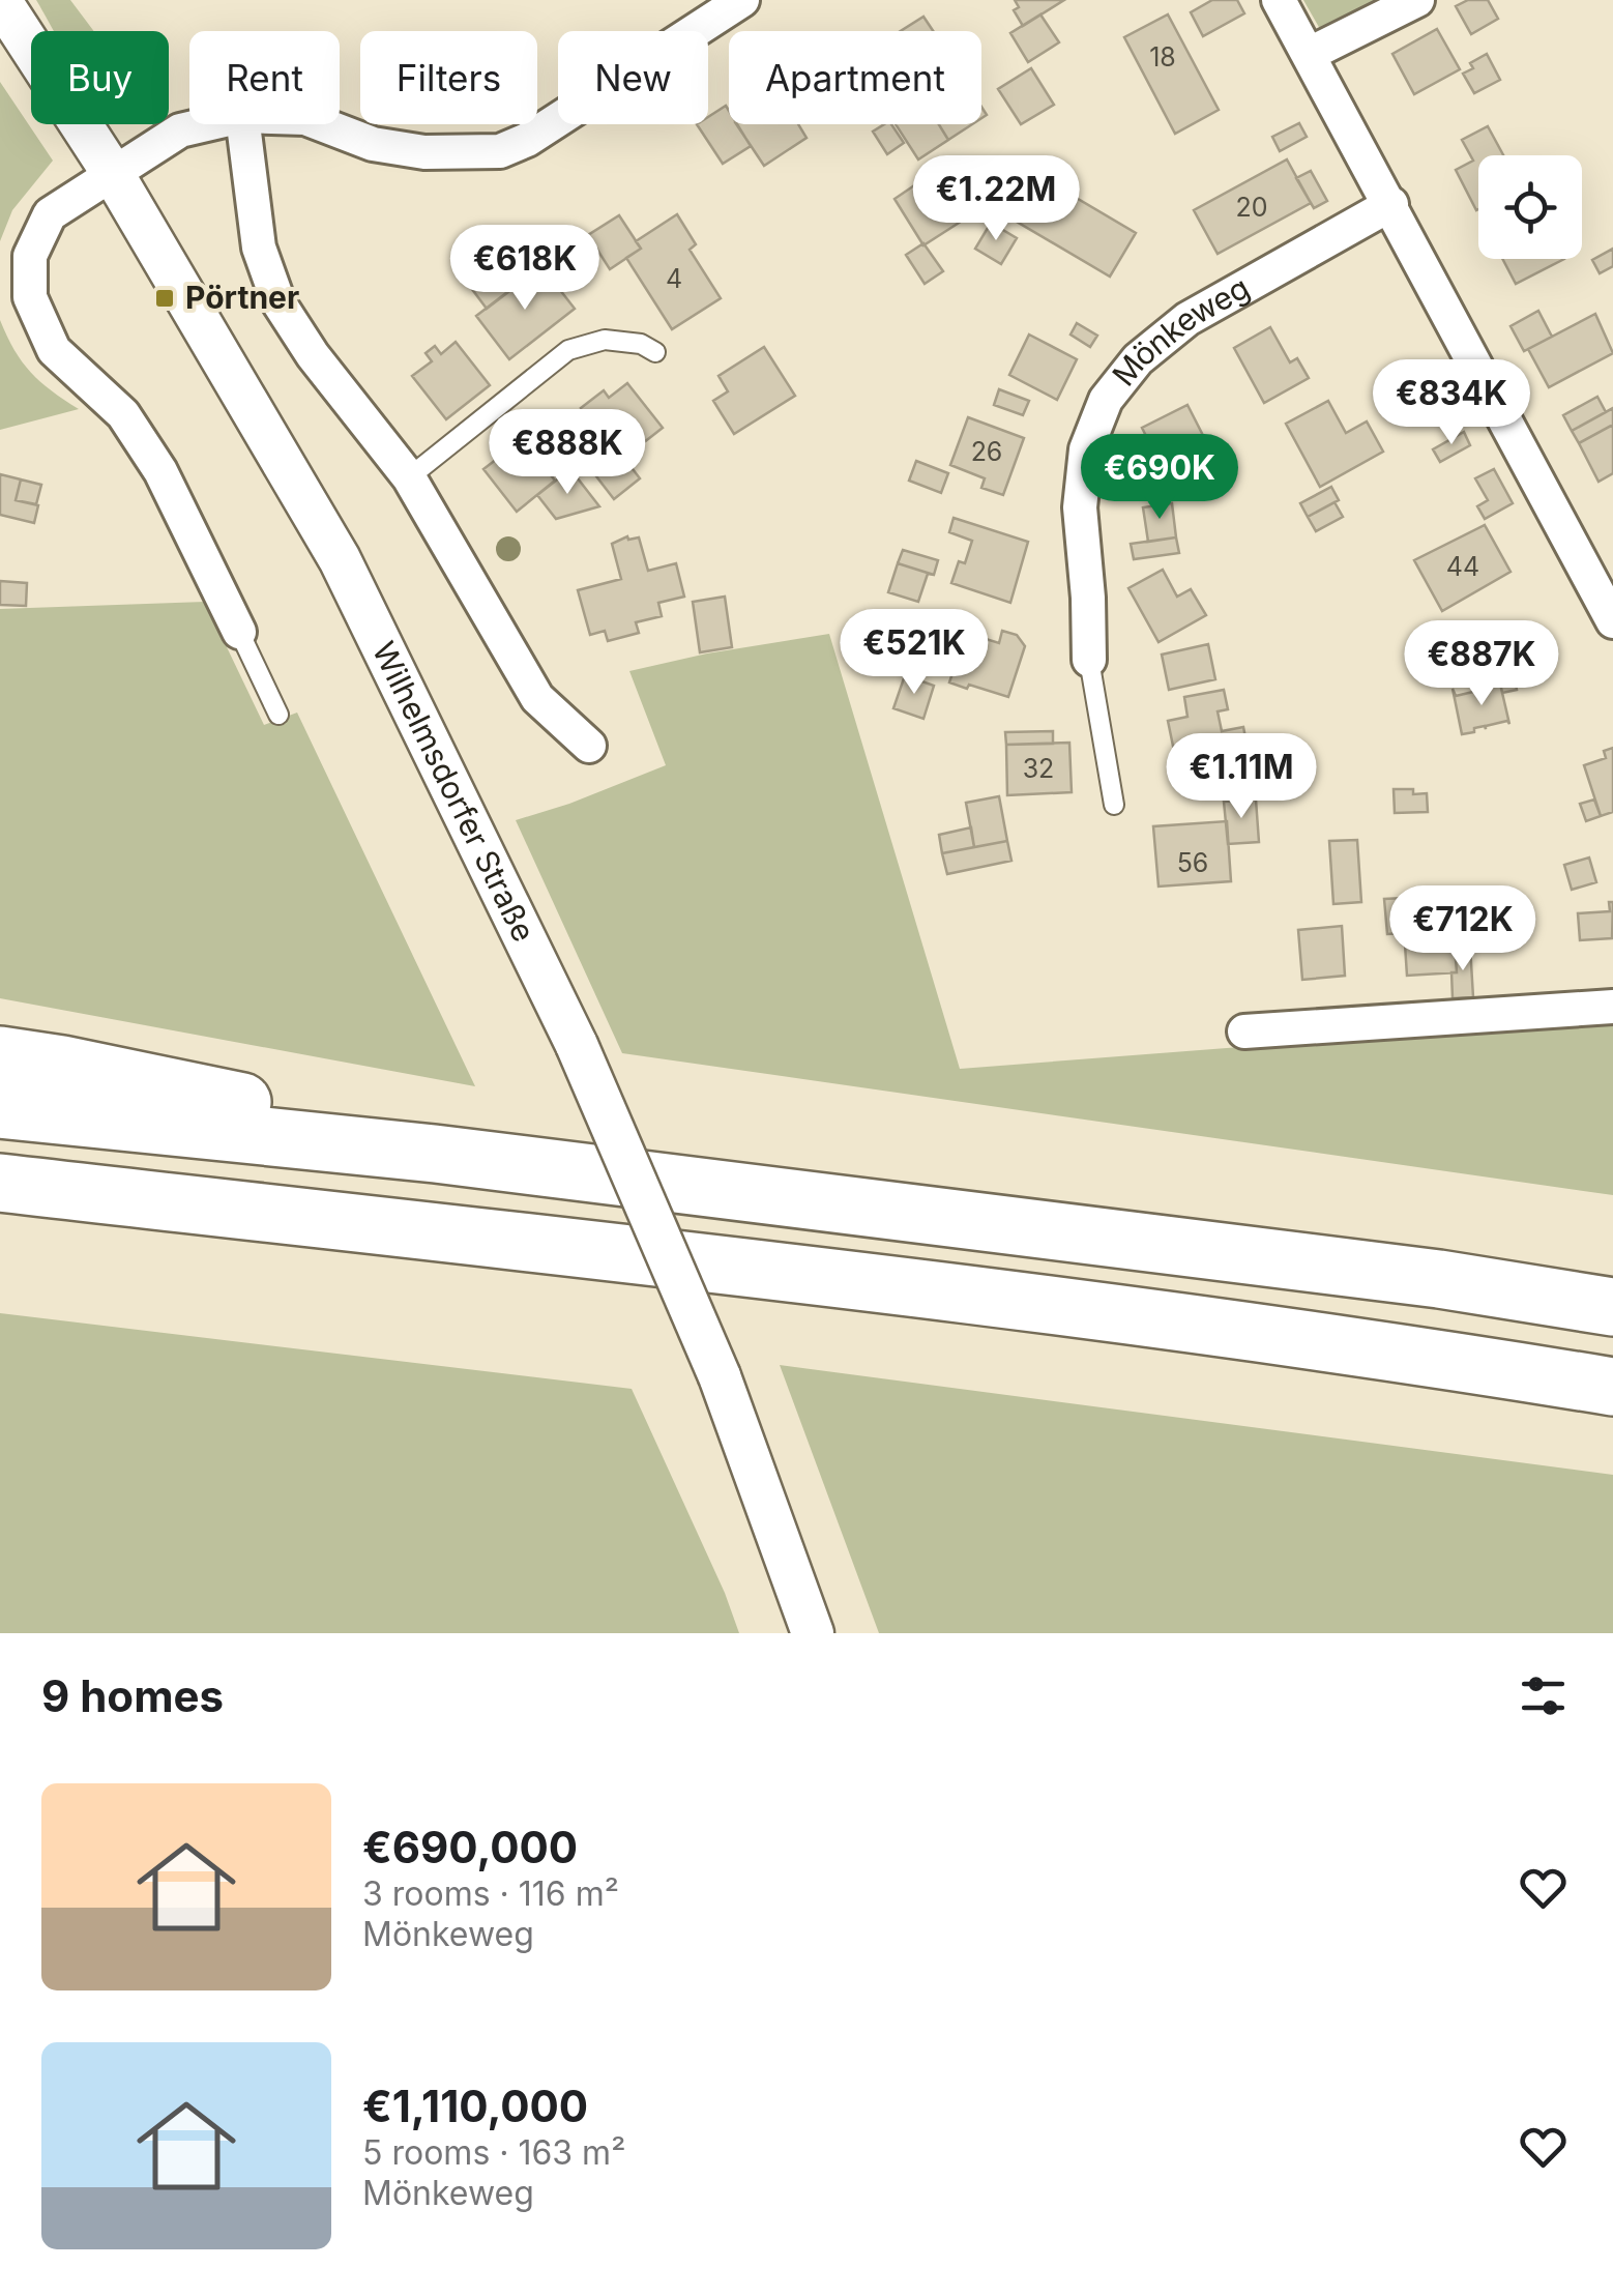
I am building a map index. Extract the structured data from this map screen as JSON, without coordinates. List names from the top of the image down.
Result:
{
  "streets": {
    "street": ["Mönkeweg", "Wilhelmsdorfer Straße"]
  },
  "places": {
    "transit": ["Pörtner"]
  },
  "house_numbers": [
    "18",
    "20",
    "4",
    "26",
    "44",
    "32",
    "56"
  ],
  "page": {
    "chip": [
      "Buy",
      "Rent",
      "Filters",
      "New",
      "Apartment"
    ],
    "price": [
      "€1.22M",
      "€618K",
      "€834K",
      "€888K",
      "€690K",
      "€521K",
      "€887K",
      "€1.11M",
      "€712K"
    ],
    "heading": "9 homes",
    "list": [
      {
        "name": "€690,000",
        "note": "3 rooms · 116 m² · Mönkeweg"
      },
      {
        "name": "€1,110,000",
        "note": "5 rooms · 163 m² · Mönkeweg"
      }
    ]
  }
}
